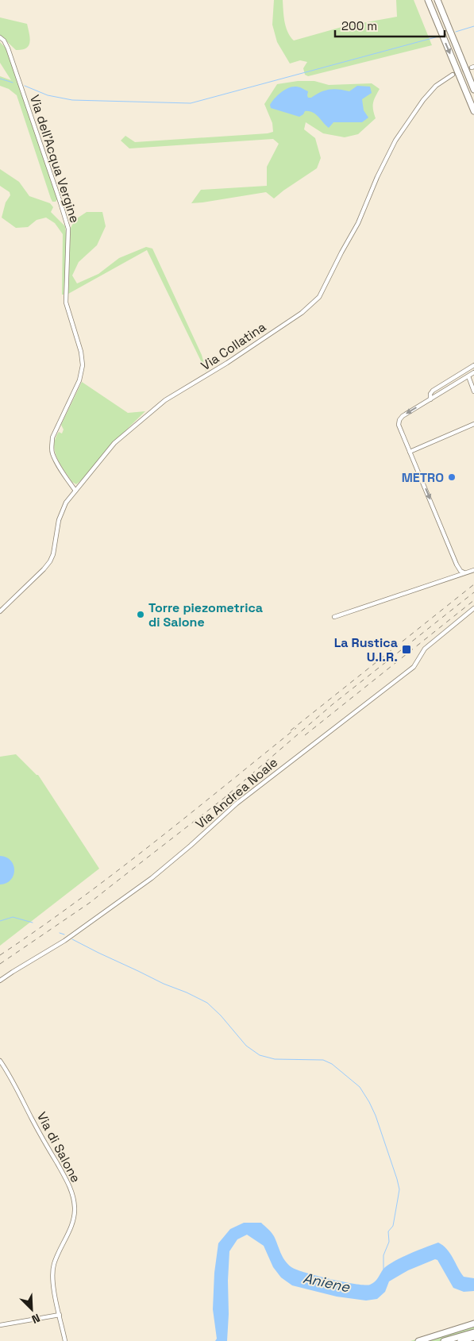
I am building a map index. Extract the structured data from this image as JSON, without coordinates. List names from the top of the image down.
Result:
{
  "streets": {
    "street": [
      "Via dell'Acqua Vergine",
      "Via Collatina",
      "Via Andrea Noale",
      "Via di Salone"
    ]
  },
  "crossings": [
    ["Via dell'Acqua Vergine", "Via Collatina"]
  ],
  "water": ["Aniene"],
  "places": {
    "other": ["METRO", "Torre piezometrica di Salone"],
    "transit": ["La Rustica U.I.R."]
  },
  "scale_bar": "200 m",
  "north": "bottom right"
}
